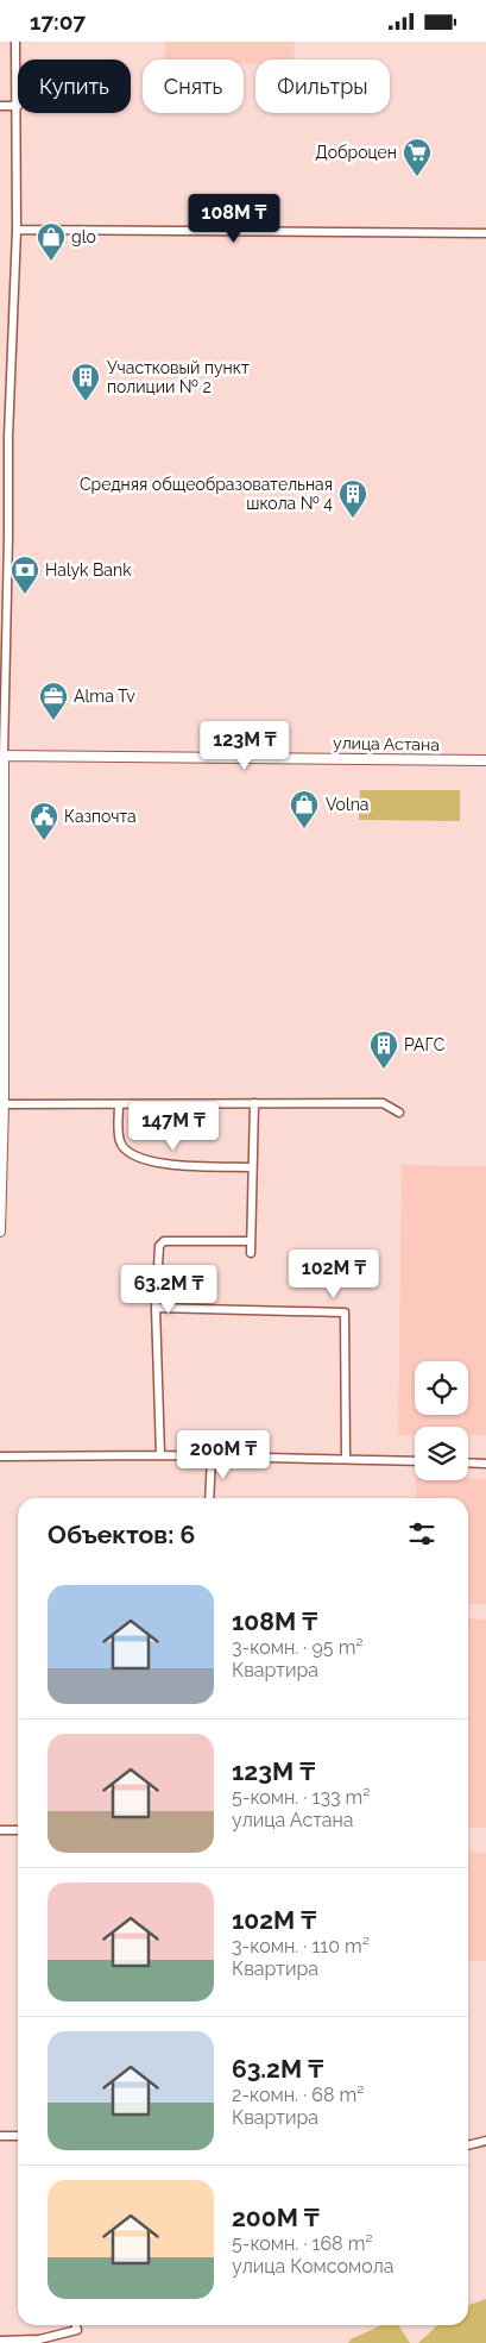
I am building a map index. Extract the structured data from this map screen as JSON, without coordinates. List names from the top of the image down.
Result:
{
  "streets": {
    "street": ["улица Астана"]
  },
  "places": {
    "supermarket": ["Доброцен"],
    "shop": ["glo", "Volna"],
    "building": ["Участковый пункт полиции № 2", "Средняя общеобразовательная школа № 4", "РАГС"],
    "bank": ["Halyk Bank"],
    "office": ["Alma Tv"],
    "public building": ["Казпочта"]
  },
  "page": {
    "status": "17:07",
    "chip": ["Купить", "Снять", "Фильтры"],
    "price": [
      "108M ₸",
      "123M ₸",
      "147M ₸",
      "102M ₸",
      "63.2M ₸",
      "200M ₸"
    ],
    "heading": "Объектов: 6",
    "list": [
      {
        "name": "108M ₸",
        "note": "3-комн. · 95 m² · Квартира"
      },
      {
        "name": "123M ₸",
        "note": "5-комн. · 133 m² · улица Астана"
      },
      {
        "name": "102M ₸",
        "note": "3-комн. · 110 m² · Квартира"
      },
      {
        "name": "63.2M ₸",
        "note": "2-комн. · 68 m² · Квартира"
      },
      {
        "name": "200M ₸",
        "note": "5-комн. · 168 m² · улица Комсомола"
      }
    ]
  }
}
